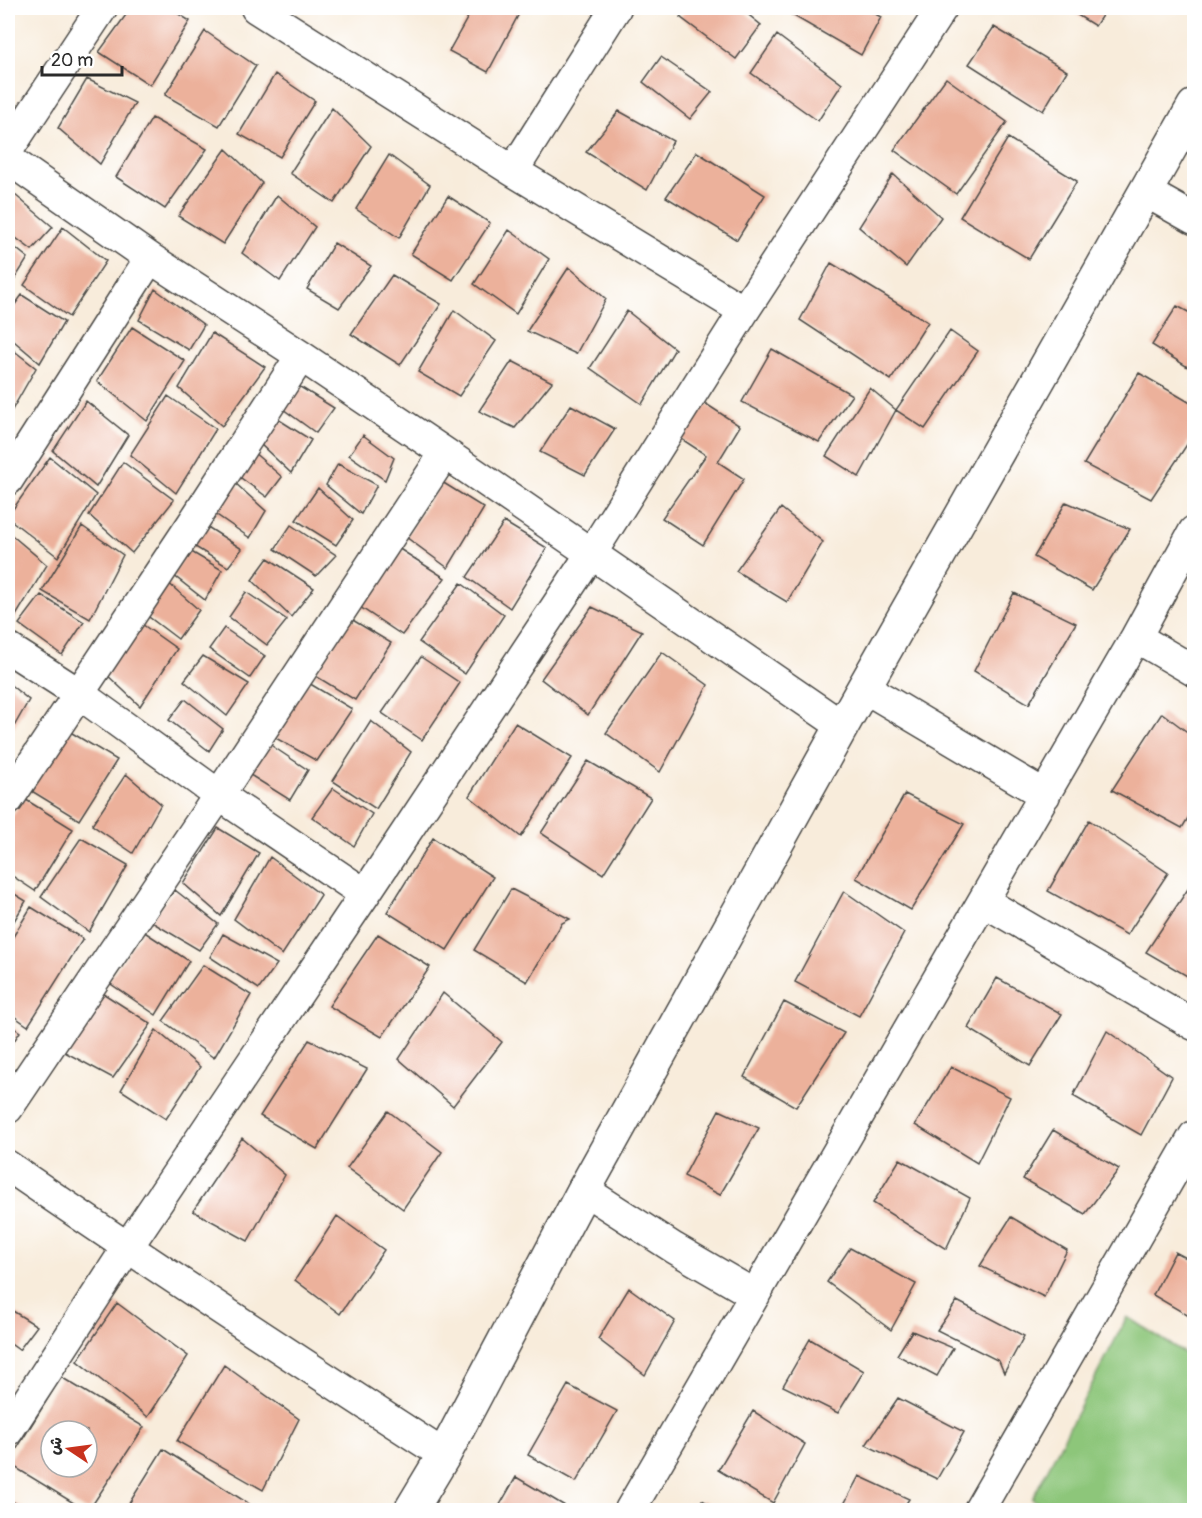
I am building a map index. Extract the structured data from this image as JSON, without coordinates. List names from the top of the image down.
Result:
{
  "scale_bar": "20 m",
  "north": "left"
}
